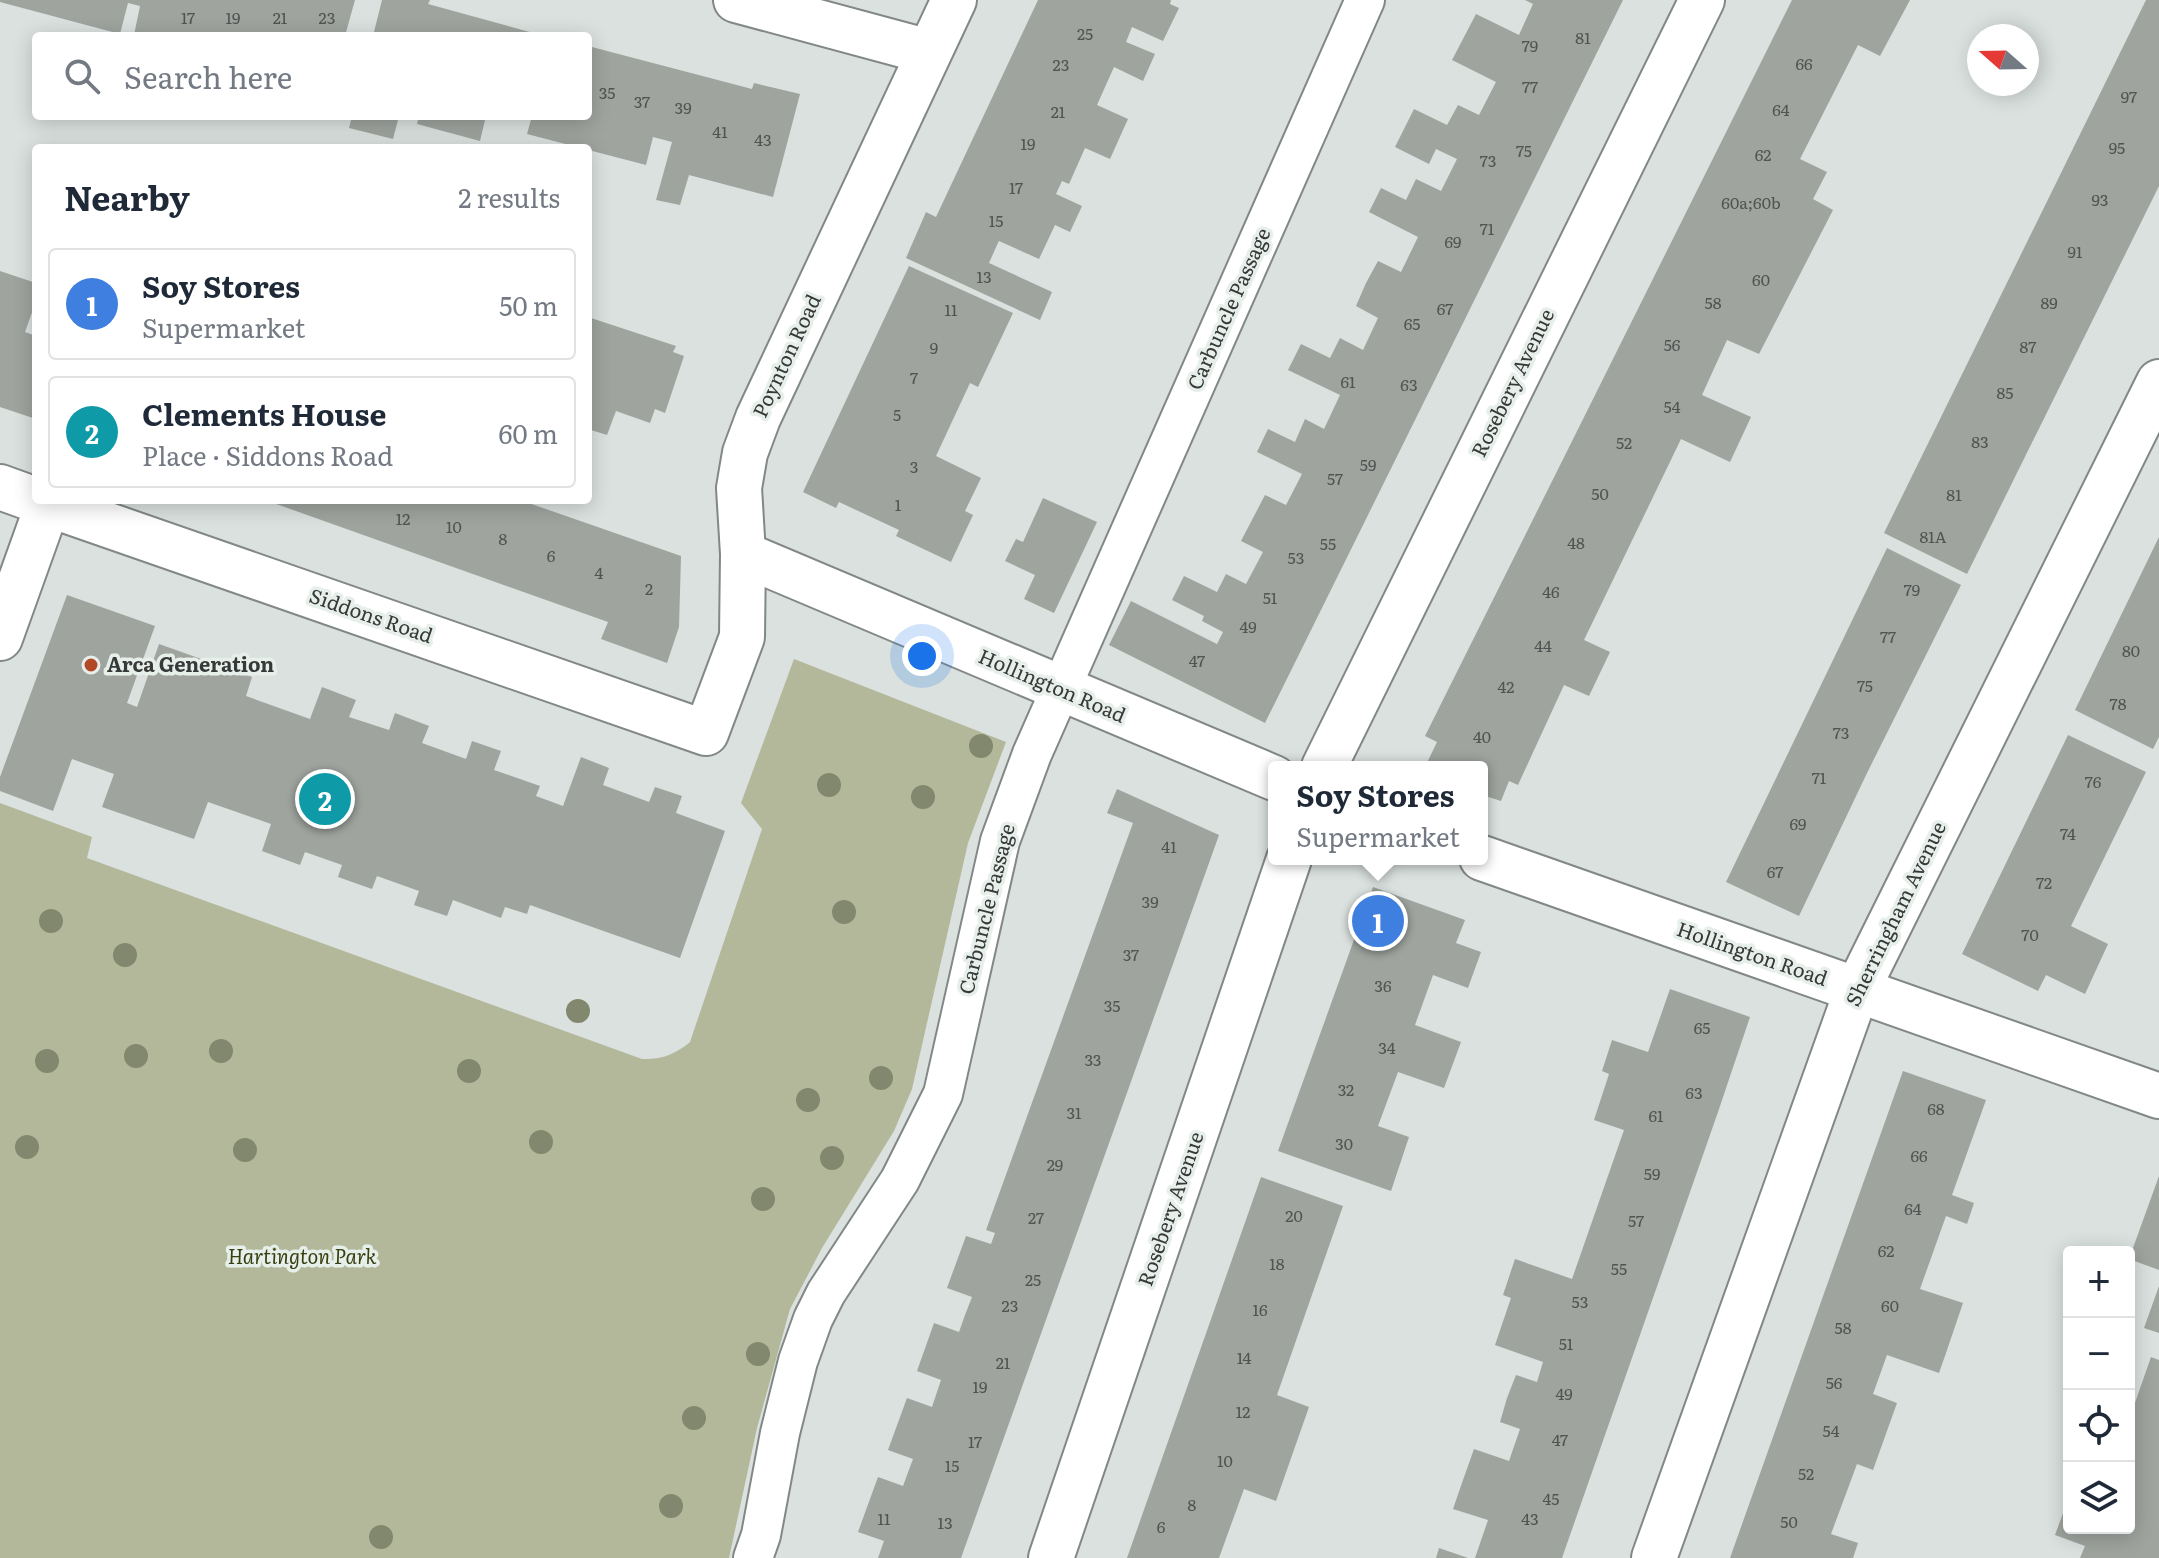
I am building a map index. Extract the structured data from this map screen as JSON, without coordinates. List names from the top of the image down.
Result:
{
  "streets": {
    "street": [
      "Carbuncle Passage",
      "Poynton Road",
      "Rosebery Avenue",
      "Siddons Road",
      "Hollington Road",
      "Sherringham Avenue"
    ]
  },
  "crossings": [
    ["Carbuncle Passage", "Hollington Road"],
    ["Poynton Road", "Siddons Road"],
    ["Poynton Road", "Hollington Road"],
    ["Hollington Road", "Sherringham Avenue"]
  ],
  "parks": ["Hartington Park"],
  "places": ["Arca Generation"],
  "house_numbers": [
    "17",
    "19",
    "21",
    "23",
    "25",
    "81",
    "79",
    "66",
    "23",
    "77",
    "35",
    "97",
    "37",
    "39",
    "64",
    "21",
    "41",
    "43",
    "19",
    "95",
    "75",
    "62",
    "73",
    "17",
    "93",
    "60a;60b",
    "15",
    "71",
    "69",
    "91",
    "13",
    "60",
    "58",
    "89",
    "67",
    "11",
    "65",
    "56",
    "87",
    "9",
    "7",
    "61",
    "63",
    "85",
    "54",
    "5",
    "83",
    "52",
    "59",
    "3",
    "57",
    "50",
    "81",
    "1",
    "12",
    "10",
    "81A",
    "8",
    "48",
    "55",
    "6",
    "53",
    "4",
    "2",
    "79",
    "46",
    "51",
    "49",
    "77",
    "44",
    "80",
    "47",
    "75",
    "42",
    "78",
    "73",
    "40",
    "71",
    "76",
    "69",
    "74",
    "41",
    "67",
    "72",
    "39",
    "70",
    "37",
    "36",
    "35",
    "65",
    "34",
    "33",
    "32",
    "63",
    "68",
    "31",
    "61",
    "30",
    "66",
    "29",
    "59",
    "64",
    "20",
    "27",
    "57",
    "62",
    "18",
    "55",
    "25",
    "53",
    "23",
    "60",
    "16",
    "58",
    "51",
    "14",
    "21",
    "56",
    "19",
    "49",
    "12",
    "54",
    "47",
    "17",
    "10",
    "15",
    "52",
    "45",
    "8",
    "11",
    "43",
    "50",
    "13",
    "6"
  ],
  "north": "left",
  "page": {
    "search": "Search here",
    "heading": ["Nearby", "2 results"],
    "list": [
      {
        "mark": "1",
        "name": "Soy Stores",
        "note": "Supermarket",
        "value": "50 m"
      },
      {
        "mark": "2",
        "name": "Clements House",
        "note": "Place · Siddons Road",
        "value": "60 m"
      }
    ],
    "popup": ["Soy Stores", "Supermarket"],
    "pins": ["2", "1"],
    "map_buttons": ["+", "−"]
  }
}
